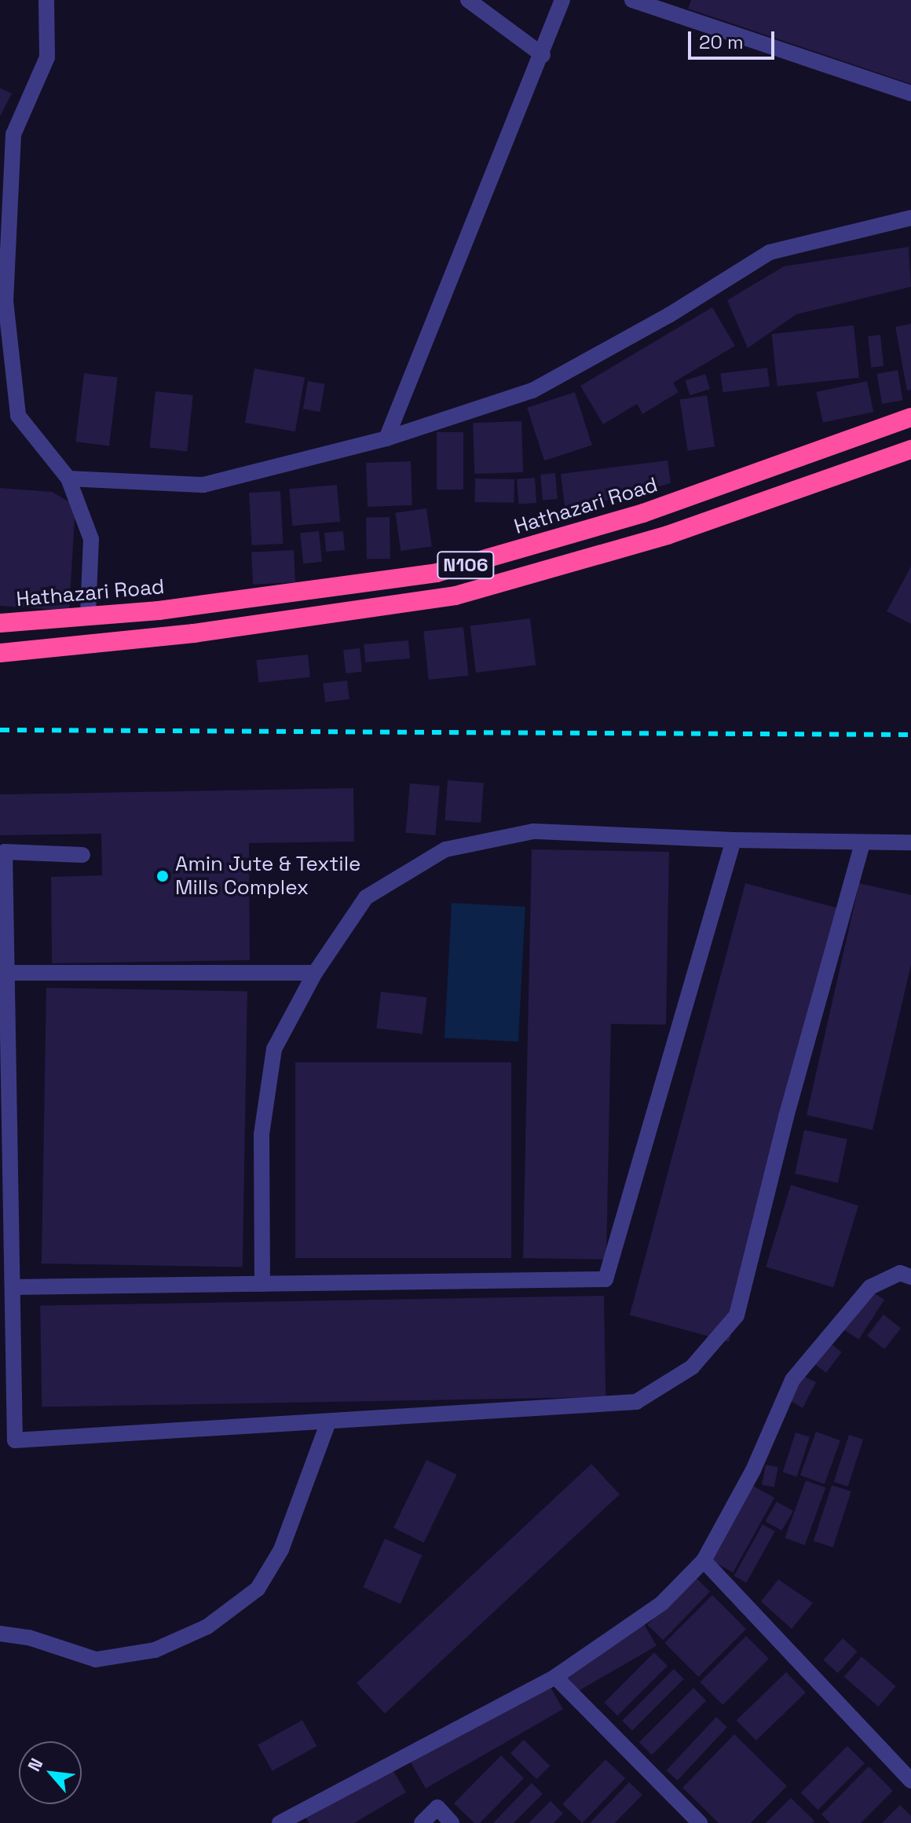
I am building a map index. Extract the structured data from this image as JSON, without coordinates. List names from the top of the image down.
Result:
{
  "streets": {
    "highway": ["Hathazari Road", "N106"]
  },
  "places": ["Amin Jute & Textile Mills Complex"],
  "scale_bar": "20 m",
  "north": "top left"
}
